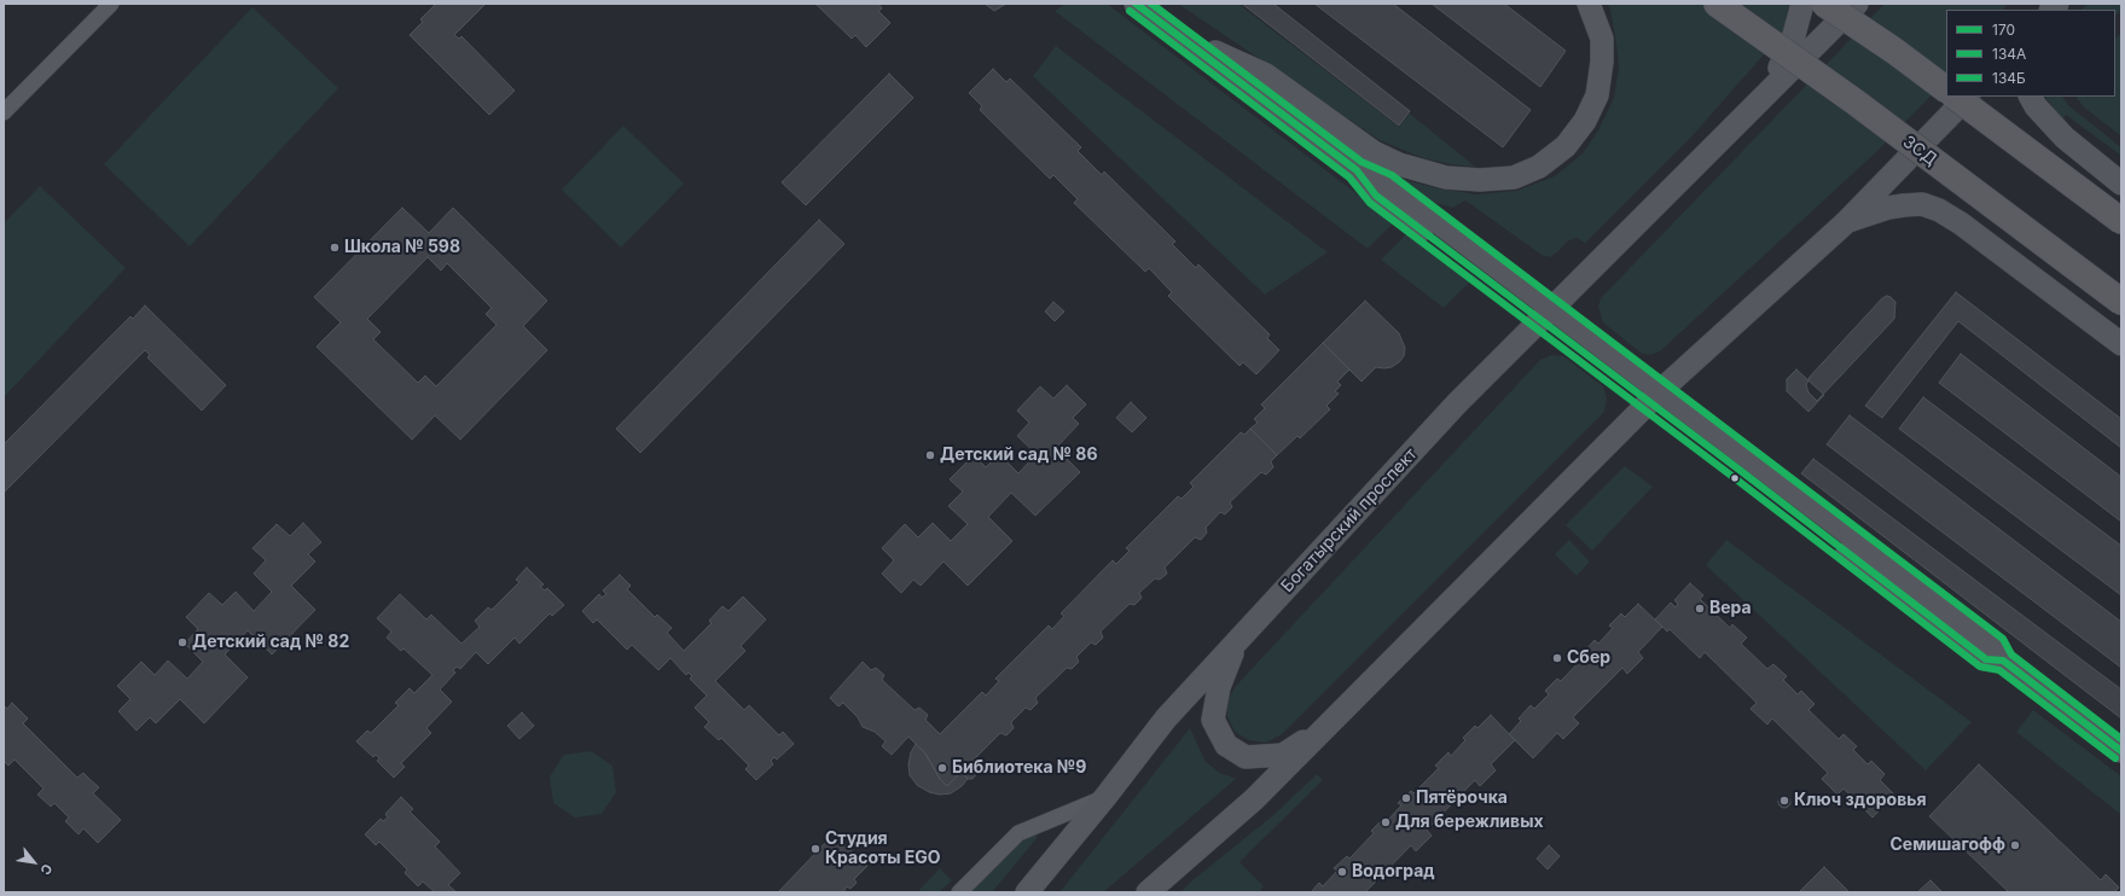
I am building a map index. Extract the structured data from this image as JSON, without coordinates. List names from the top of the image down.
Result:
{
  "streets": {
    "highway": ["ЗСД"],
    "main road": ["Богатырский проспект"]
  },
  "places": [
    "Школа № 598",
    "Детский сад № 86",
    "Вера",
    "Детский сад № 82",
    "Сбер",
    "Библиотека №9",
    "Пятёрочка",
    "Ключ здоровья",
    "Для бережливых",
    "Семишагофф",
    "Студия Красоты EGO",
    "Водоград"
  ],
  "lines": ["transit line 170", "transit line 134Б", "transit line 134А"],
  "legend": ["170", "134А", "134Б"],
  "north": "bottom right"
}
